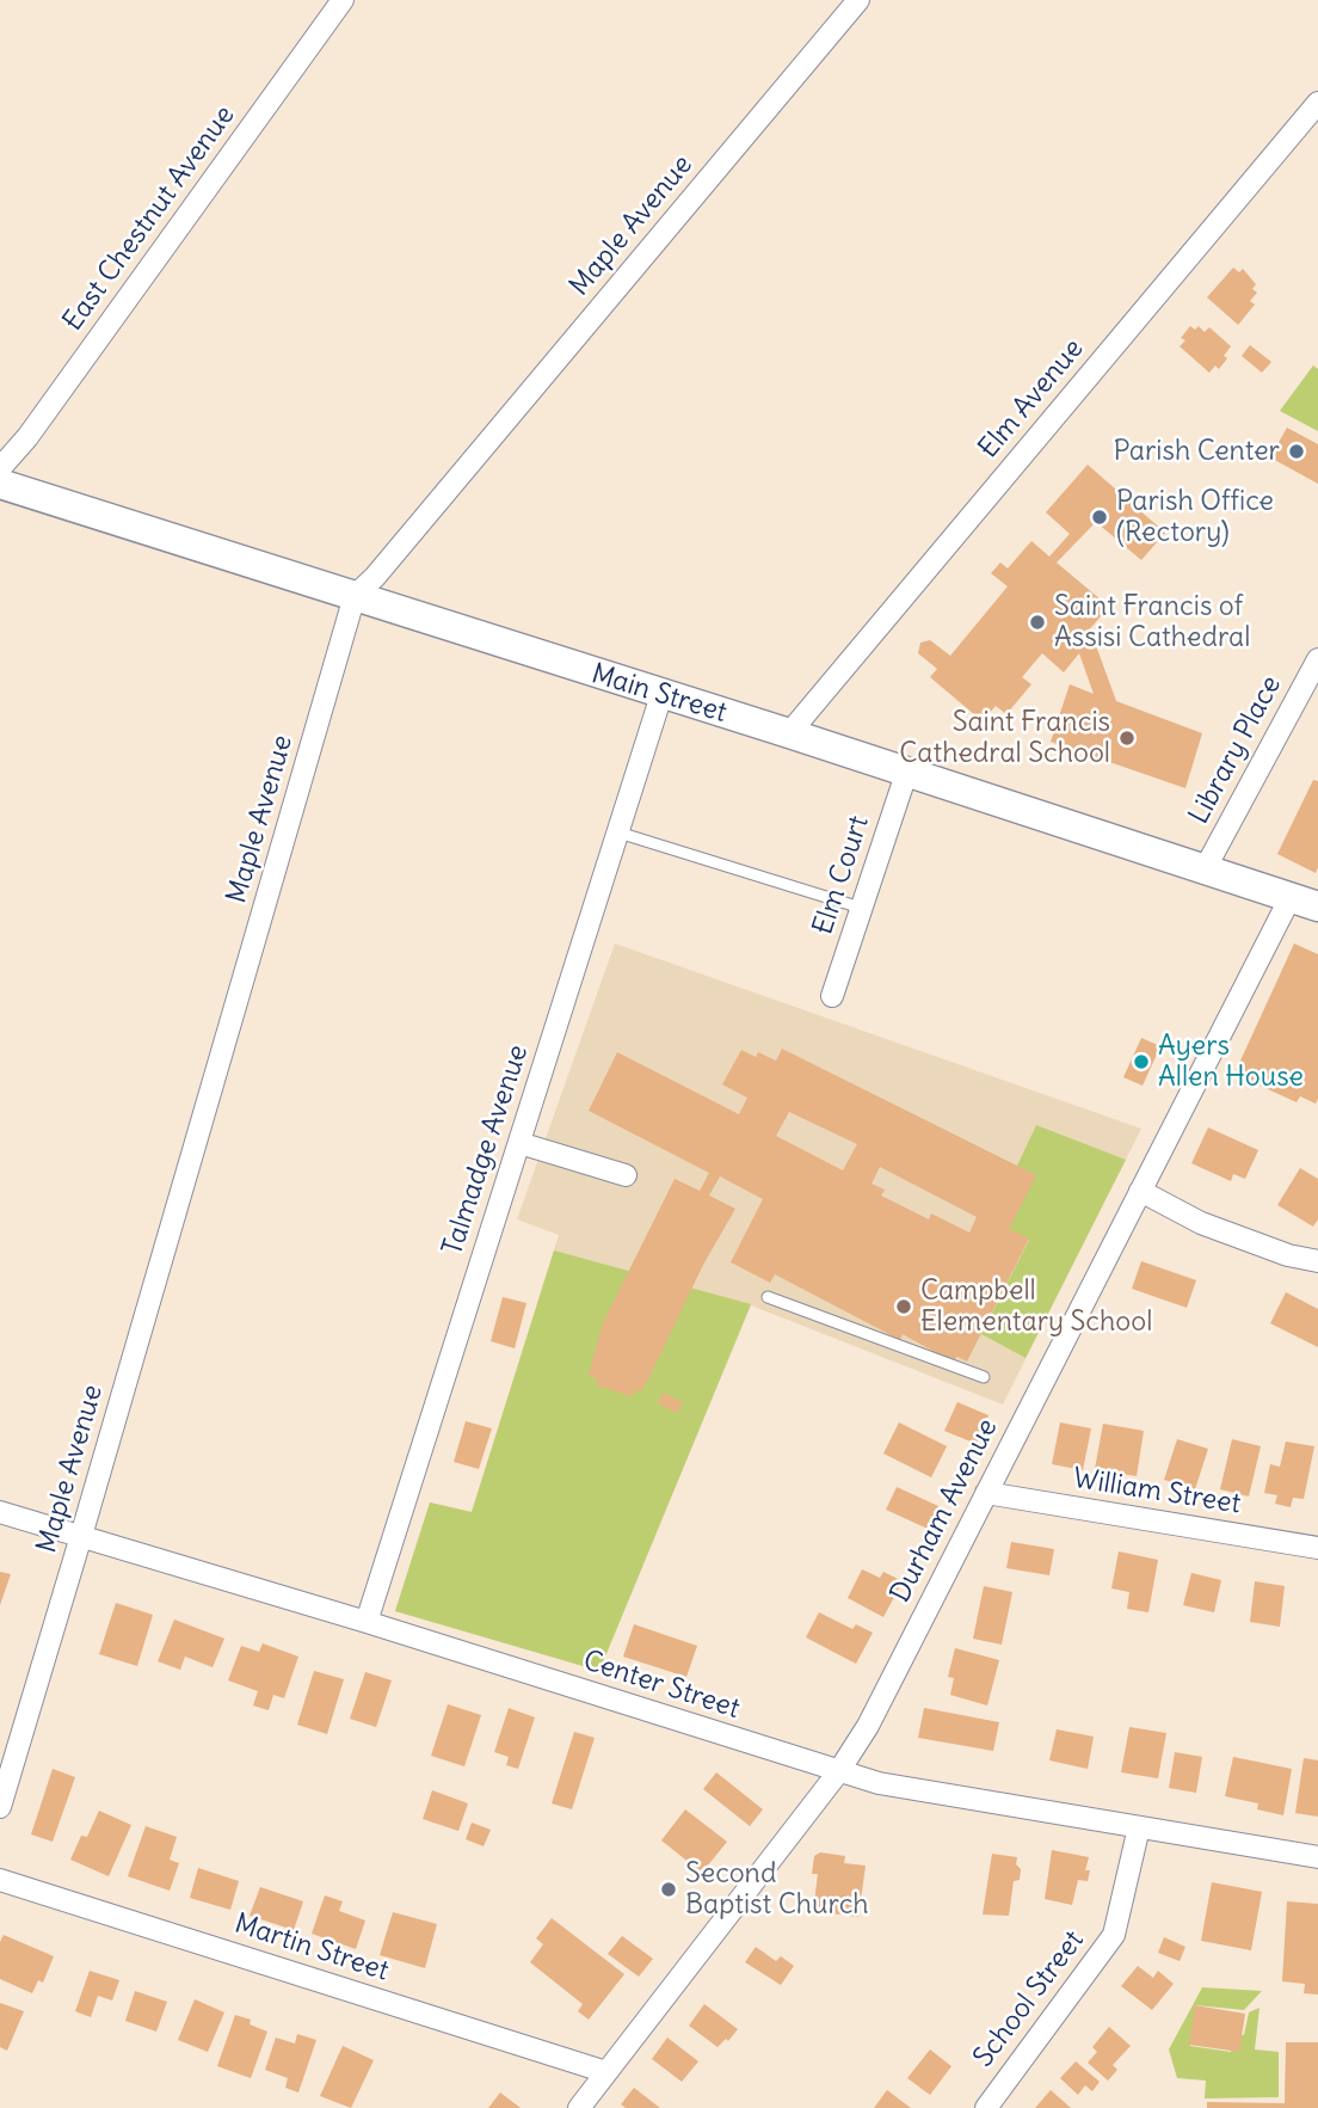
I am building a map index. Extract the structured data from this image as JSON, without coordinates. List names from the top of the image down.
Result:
{
  "streets": {
    "street": [
      "East Chestnut Avenue",
      "Maple Avenue",
      "Elm Avenue",
      "Main Street",
      "Library Place",
      "Elm Court",
      "Talmadge Avenue",
      "William Street",
      "Durham Avenue",
      "Center Street",
      "Martin Street",
      "School Street"
    ]
  },
  "crossings": [
    ["Maple Avenue", "Main Street"],
    ["Maple Avenue", "Center Street"],
    ["Elm Avenue", "Main Street"],
    ["Main Street", "Library Place"],
    ["Main Street", "Elm Court"],
    ["Main Street", "Talmadge Avenue"],
    ["Main Street", "Durham Avenue"],
    ["Talmadge Avenue", "Center Street"],
    ["William Street", "Durham Avenue"],
    ["Durham Avenue", "Center Street"],
    ["Durham Avenue", "Martin Street"],
    ["Center Street", "School Street"]
  ],
  "places": [
    "Parish Center",
    "Parish Office (Rectory)",
    "Saint Francis of Assisi Cathedral",
    "Saint Francis Cathedral School",
    "Ayers Allen House",
    "Campbell Elementary School",
    "Second Baptist Church"
  ]
}
